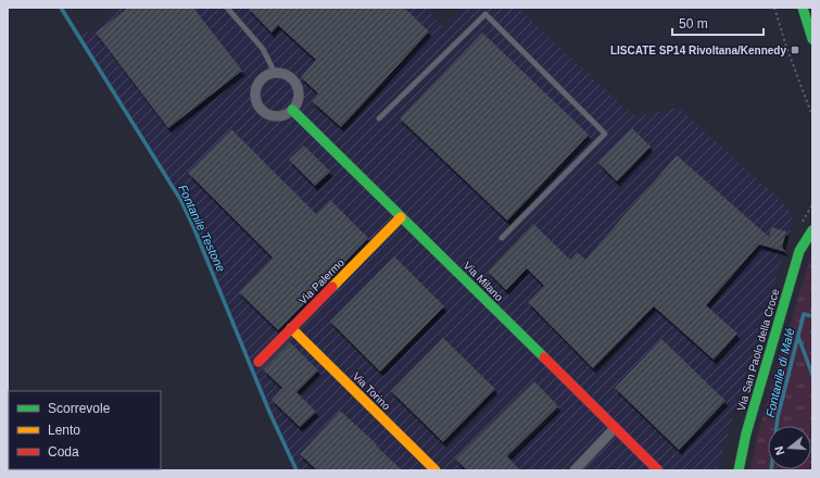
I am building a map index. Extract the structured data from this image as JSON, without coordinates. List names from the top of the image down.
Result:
{
  "streets": {
    "street": [
      "Via Palermo",
      "Via Milano",
      "Via San Paolo della Croce",
      "Via Torino"
    ]
  },
  "crossings": [
    ["Via Palermo", "Via Milano"],
    ["Via Palermo", "Via Torino"]
  ],
  "water": ["Fontanile Testone", "Fontanile di Malé"],
  "places": {
    "transit": ["LISCATE SP14 Rivoltana/Kennedy"]
  },
  "legend": ["Scorrevole", "Lento", "Coda"],
  "scale_bar": "50 m",
  "north": "left"
}
